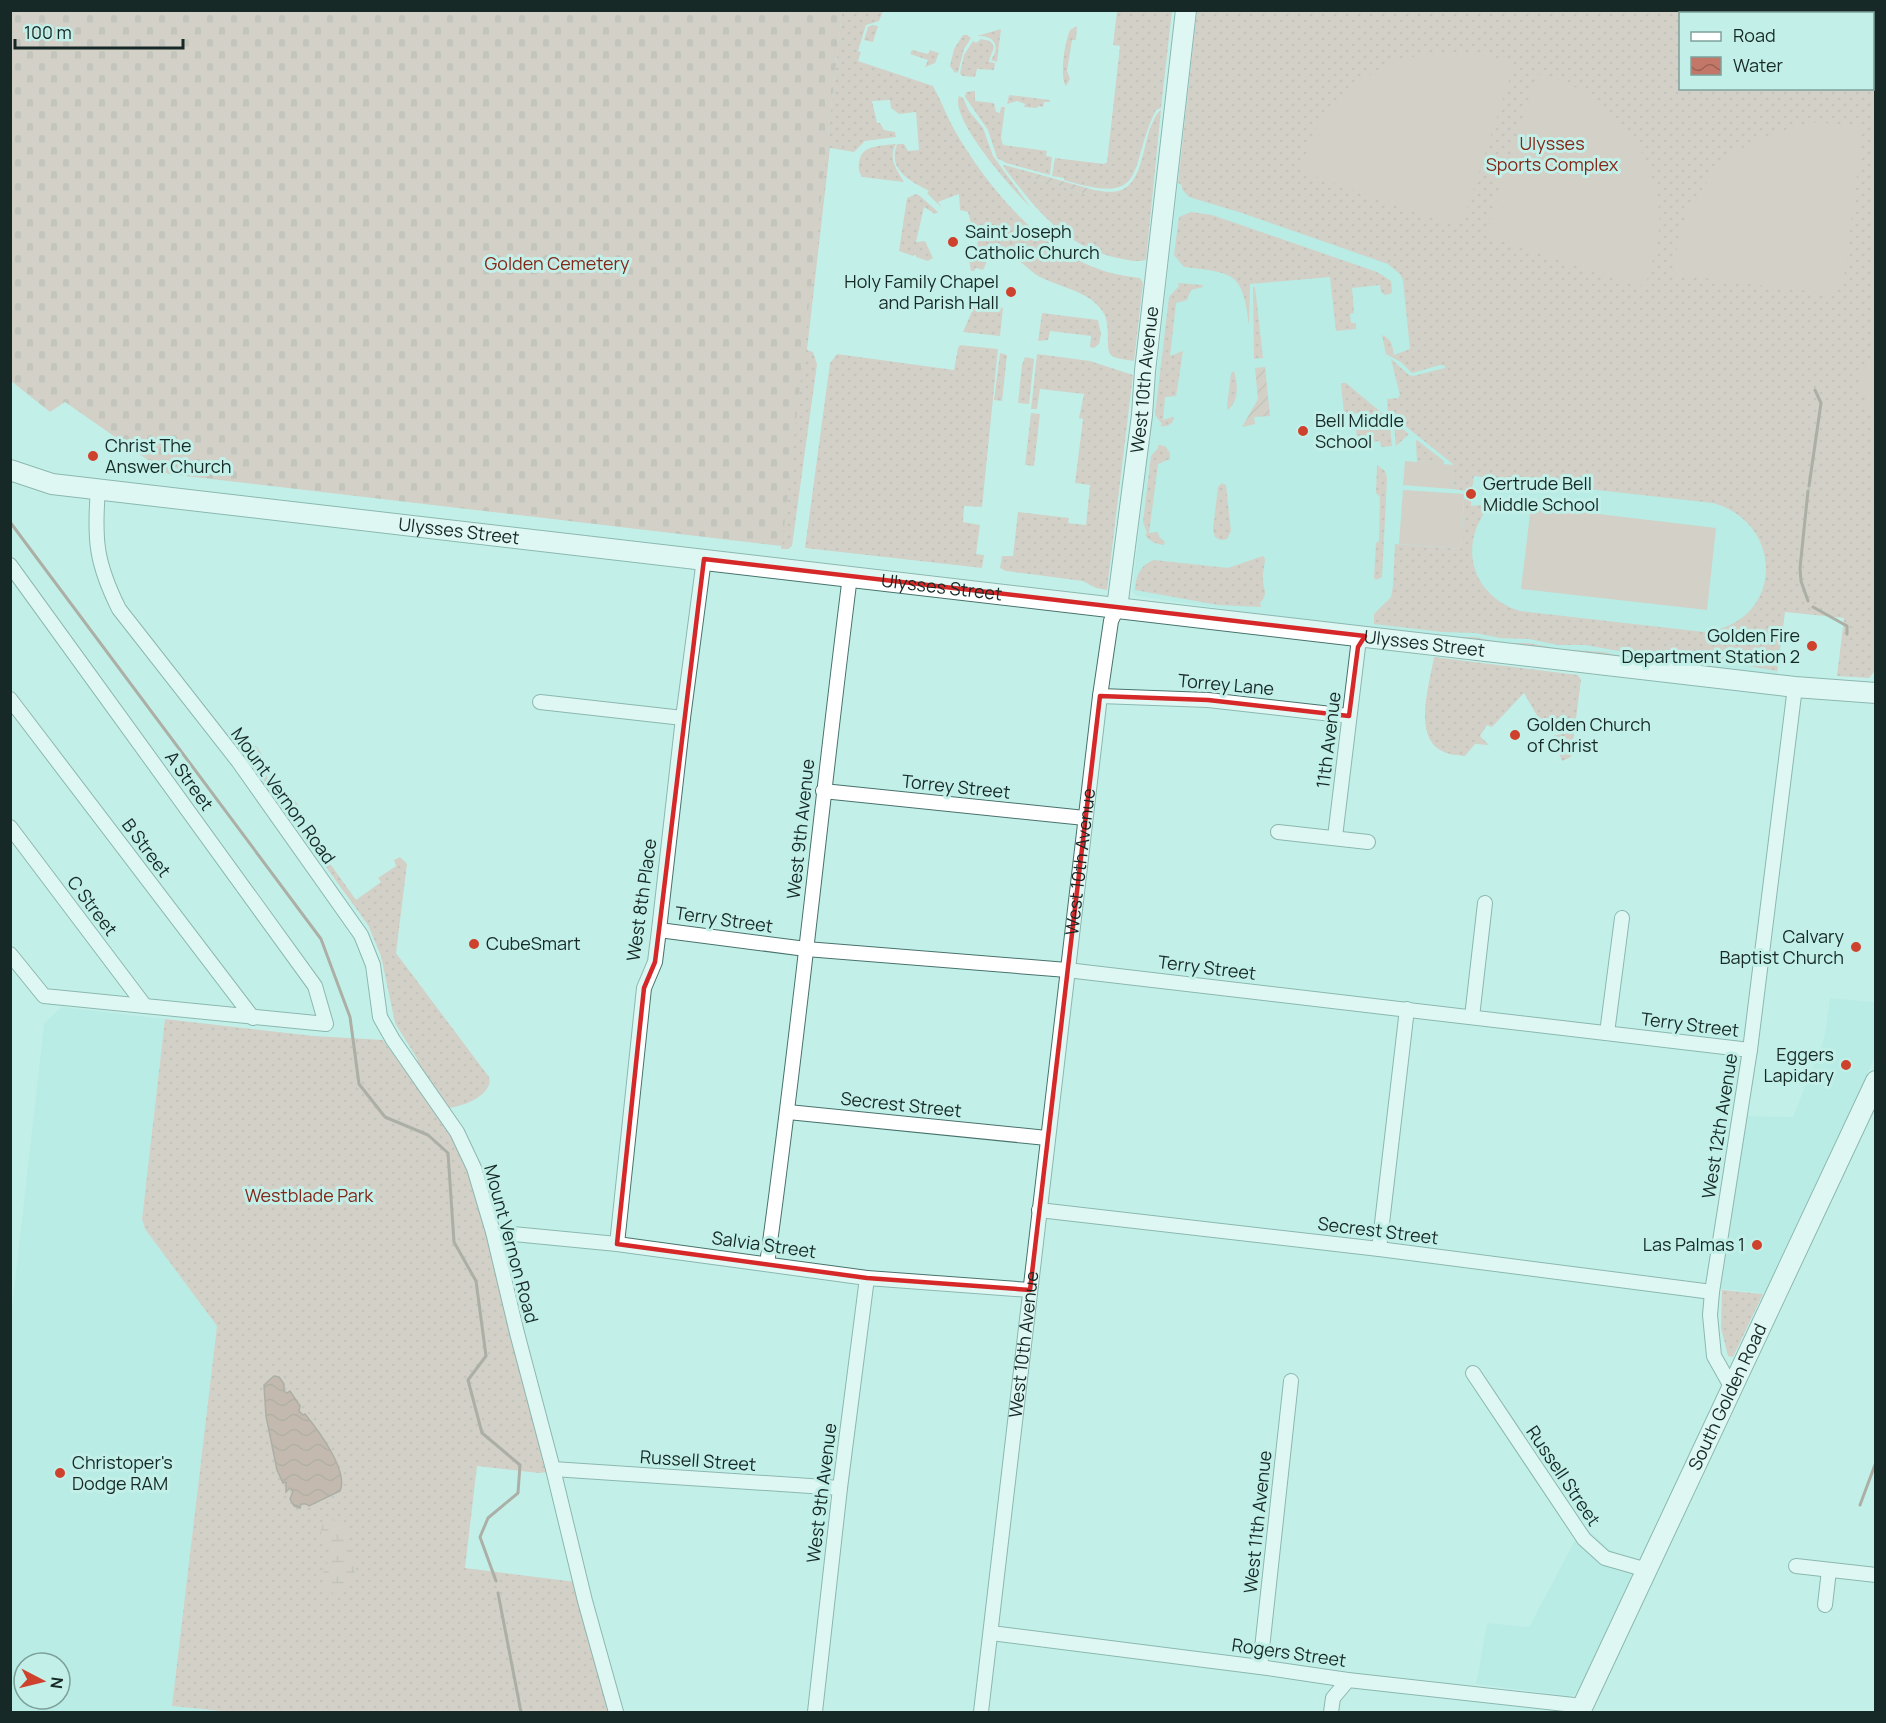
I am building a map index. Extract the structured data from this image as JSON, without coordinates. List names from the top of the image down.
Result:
{
  "streets": {
    "street": [
      "West 10th Avenue",
      "Ulysses Street",
      "Torrey Lane",
      "11th Avenue",
      "A Street",
      "Torrey Street",
      "Mount Vernon Road",
      "West 9th Avenue",
      "B Street",
      "West 8th Place",
      "C Street",
      "Terry Street",
      "Secrest Street",
      "West 12th Avenue",
      "Salvia Street",
      "South Golden Road",
      "Russell Street",
      "West 11th Avenue",
      "Rogers Street"
    ]
  },
  "crossings": [
    ["West 10th Avenue", "Ulysses Street"],
    ["West 10th Avenue", "Torrey Lane"],
    ["West 10th Avenue", "Torrey Street"],
    ["West 10th Avenue", "Terry Street"],
    ["West 10th Avenue", "Secrest Street"],
    ["West 10th Avenue", "Salvia Street"],
    ["West 10th Avenue", "Rogers Street"],
    ["Ulysses Street", "11th Avenue"],
    ["Ulysses Street", "Mount Vernon Road"],
    ["Ulysses Street", "West 9th Avenue"],
    ["Ulysses Street", "West 8th Place"],
    ["Ulysses Street", "West 12th Avenue"],
    ["Torrey Lane", "11th Avenue"],
    ["A Street", "B Street"],
    ["Torrey Street", "West 9th Avenue"],
    ["Mount Vernon Road", "Salvia Street"],
    ["Mount Vernon Road", "Russell Street"],
    ["West 9th Avenue", "Terry Street"],
    ["West 9th Avenue", "Secrest Street"],
    ["West 9th Avenue", "Salvia Street"],
    ["West 9th Avenue", "Russell Street"],
    ["West 8th Place", "Terry Street"],
    ["West 8th Place", "Salvia Street"],
    ["Terry Street", "West 12th Avenue"],
    ["Secrest Street", "West 12th Avenue"],
    ["West 12th Avenue", "South Golden Road"],
    ["South Golden Road", "Russell Street"],
    ["South Golden Road", "Rogers Street"],
    ["West 11th Avenue", "Rogers Street"]
  ],
  "parks": ["Ulysses Sports Complex", "Golden Cemetery", "Westblade Park"],
  "places": [
    "Saint Joseph Catholic Church",
    "Holy Family Chapel and Parish Hall",
    "Bell Middle School",
    "Christ The Answer Church",
    "Gertrude Bell Middle School",
    "Golden Fire Department Station 2",
    "Golden Church of Christ",
    "CubeSmart",
    "Calvary Baptist Church",
    "Eggers Lapidary",
    "Las Palmas 1",
    "Christoper's Dodge RAM"
  ],
  "legend": ["Road", "Water"],
  "scale_bar": "100 m",
  "north": "right"
}
